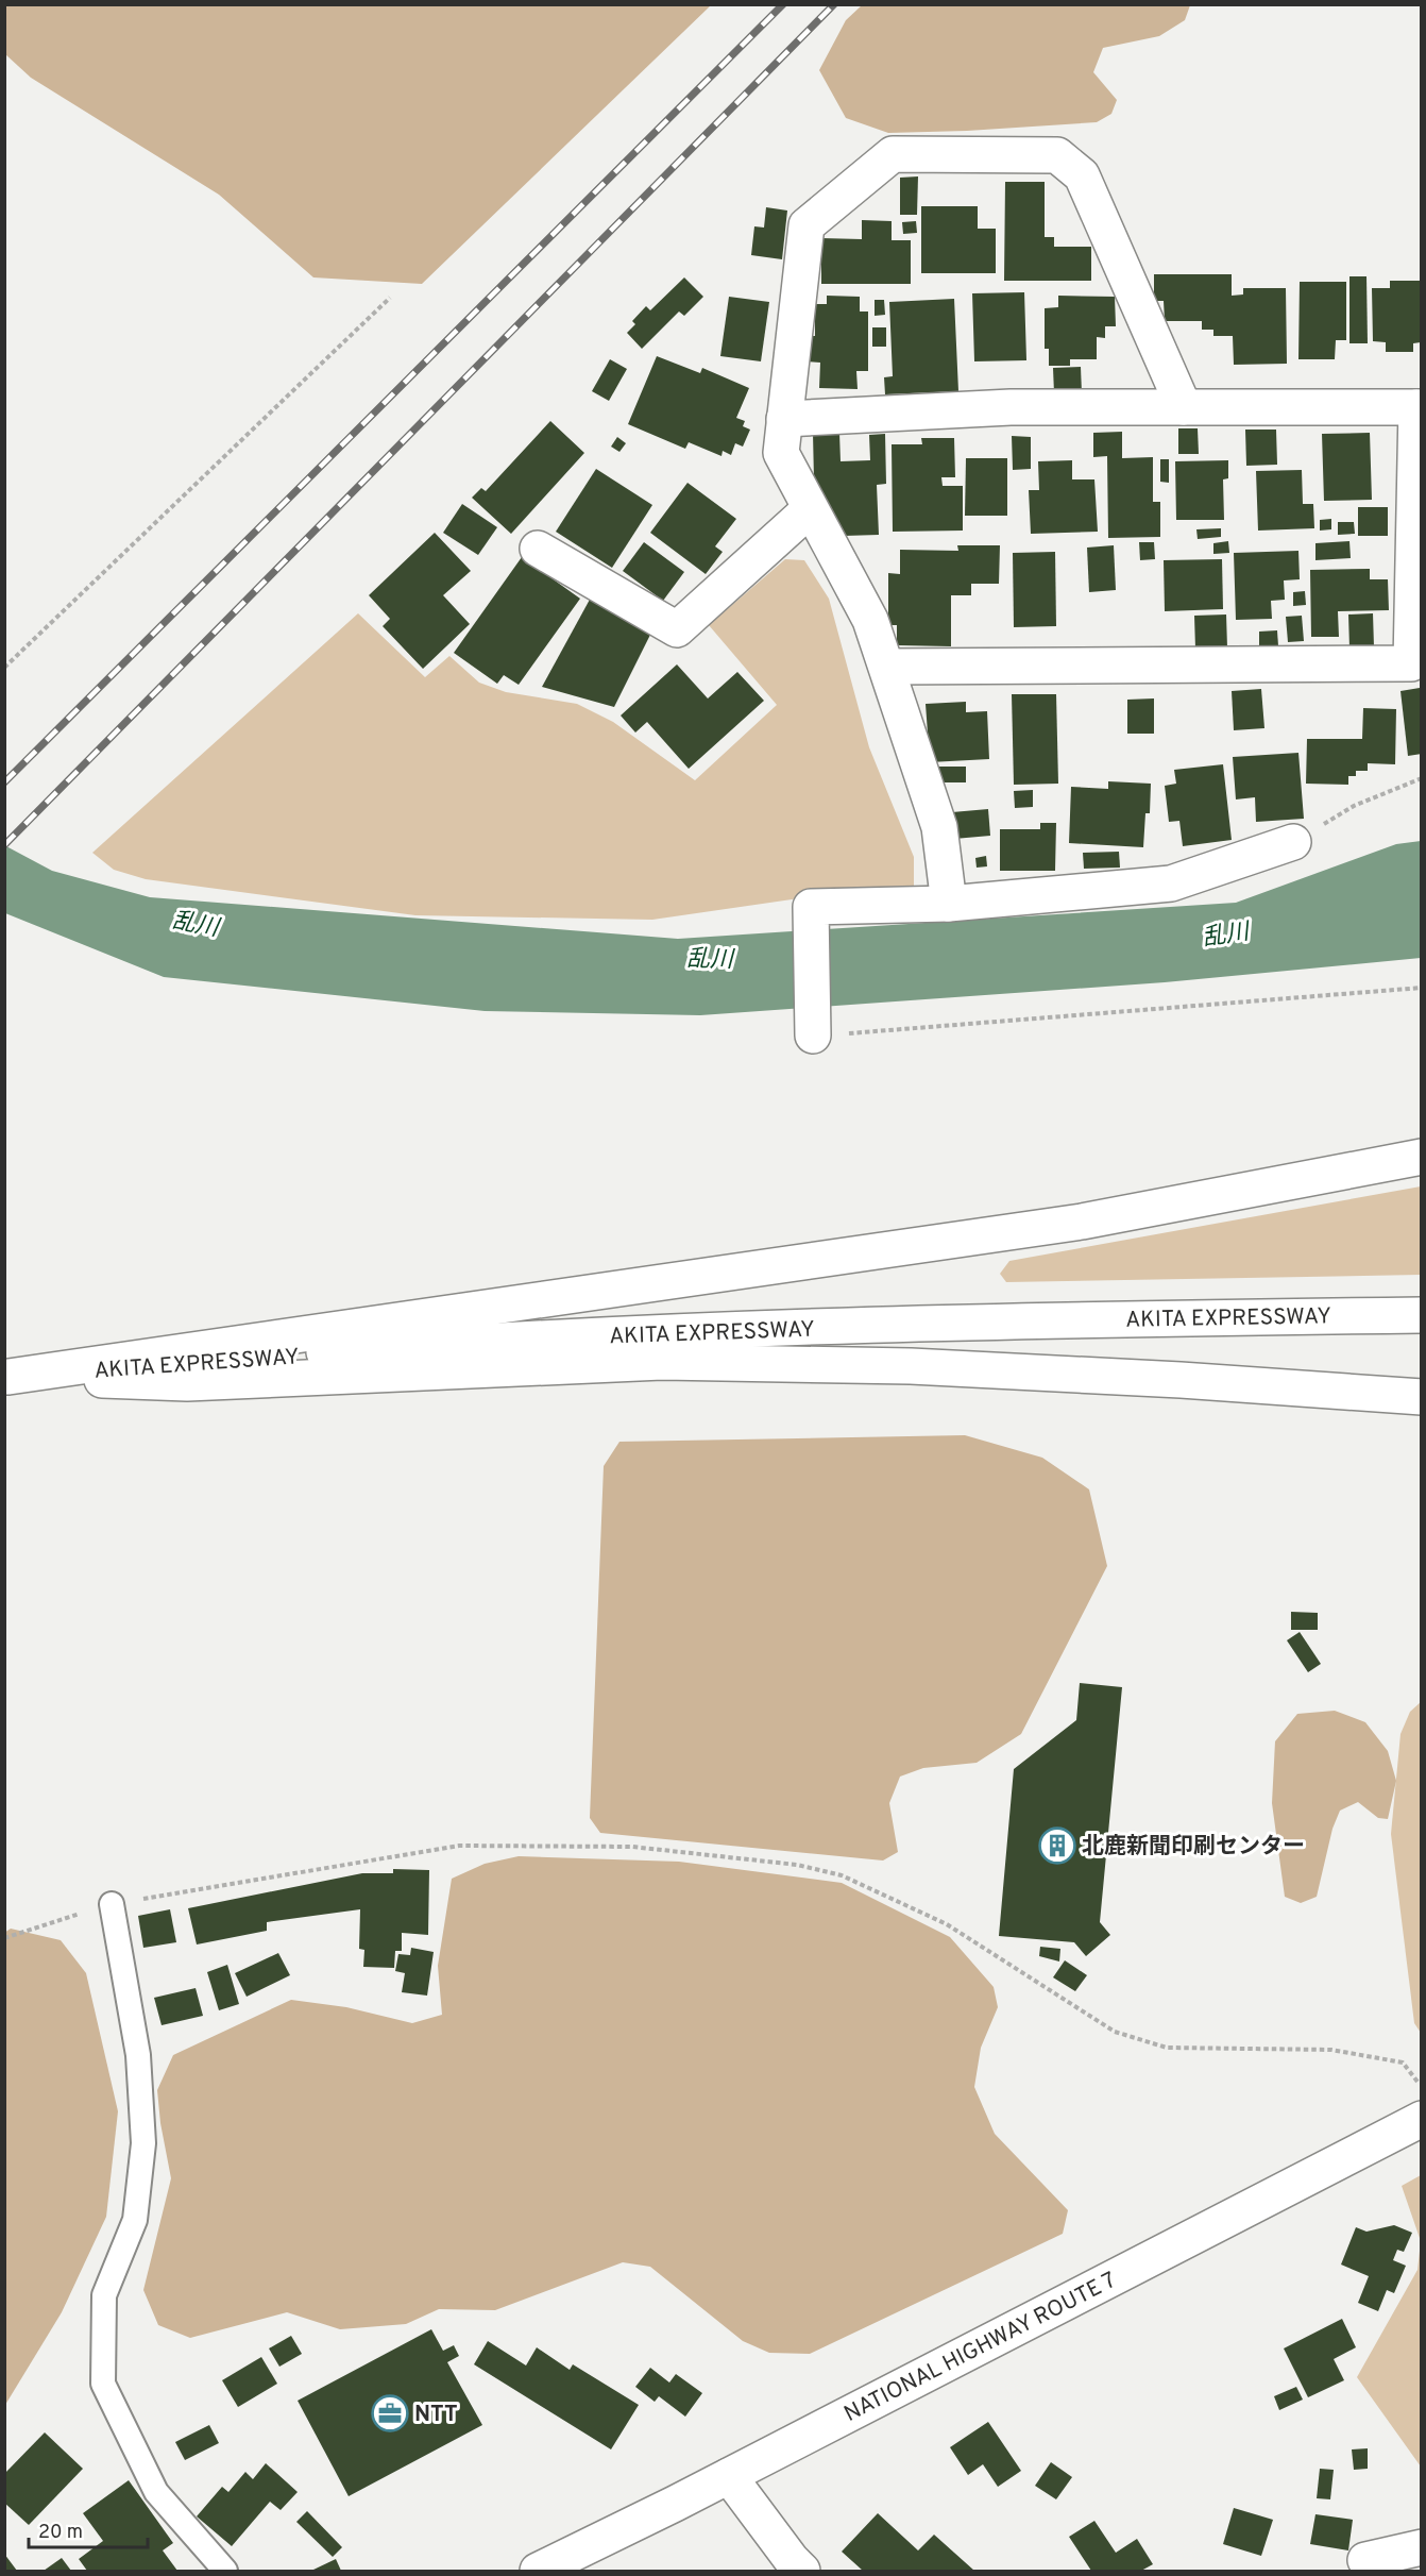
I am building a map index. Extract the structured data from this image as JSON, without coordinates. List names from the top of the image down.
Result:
{
  "streets": {
    "main road": ["AKITA EXPRESSWAY", "NATIONAL HIGHWAY ROUTE 7"]
  },
  "water": ["乱川"],
  "places": {
    "building": ["北鹿新聞印刷センター"],
    "office": ["NTT"]
  },
  "scale_bar": "20 m"
}
